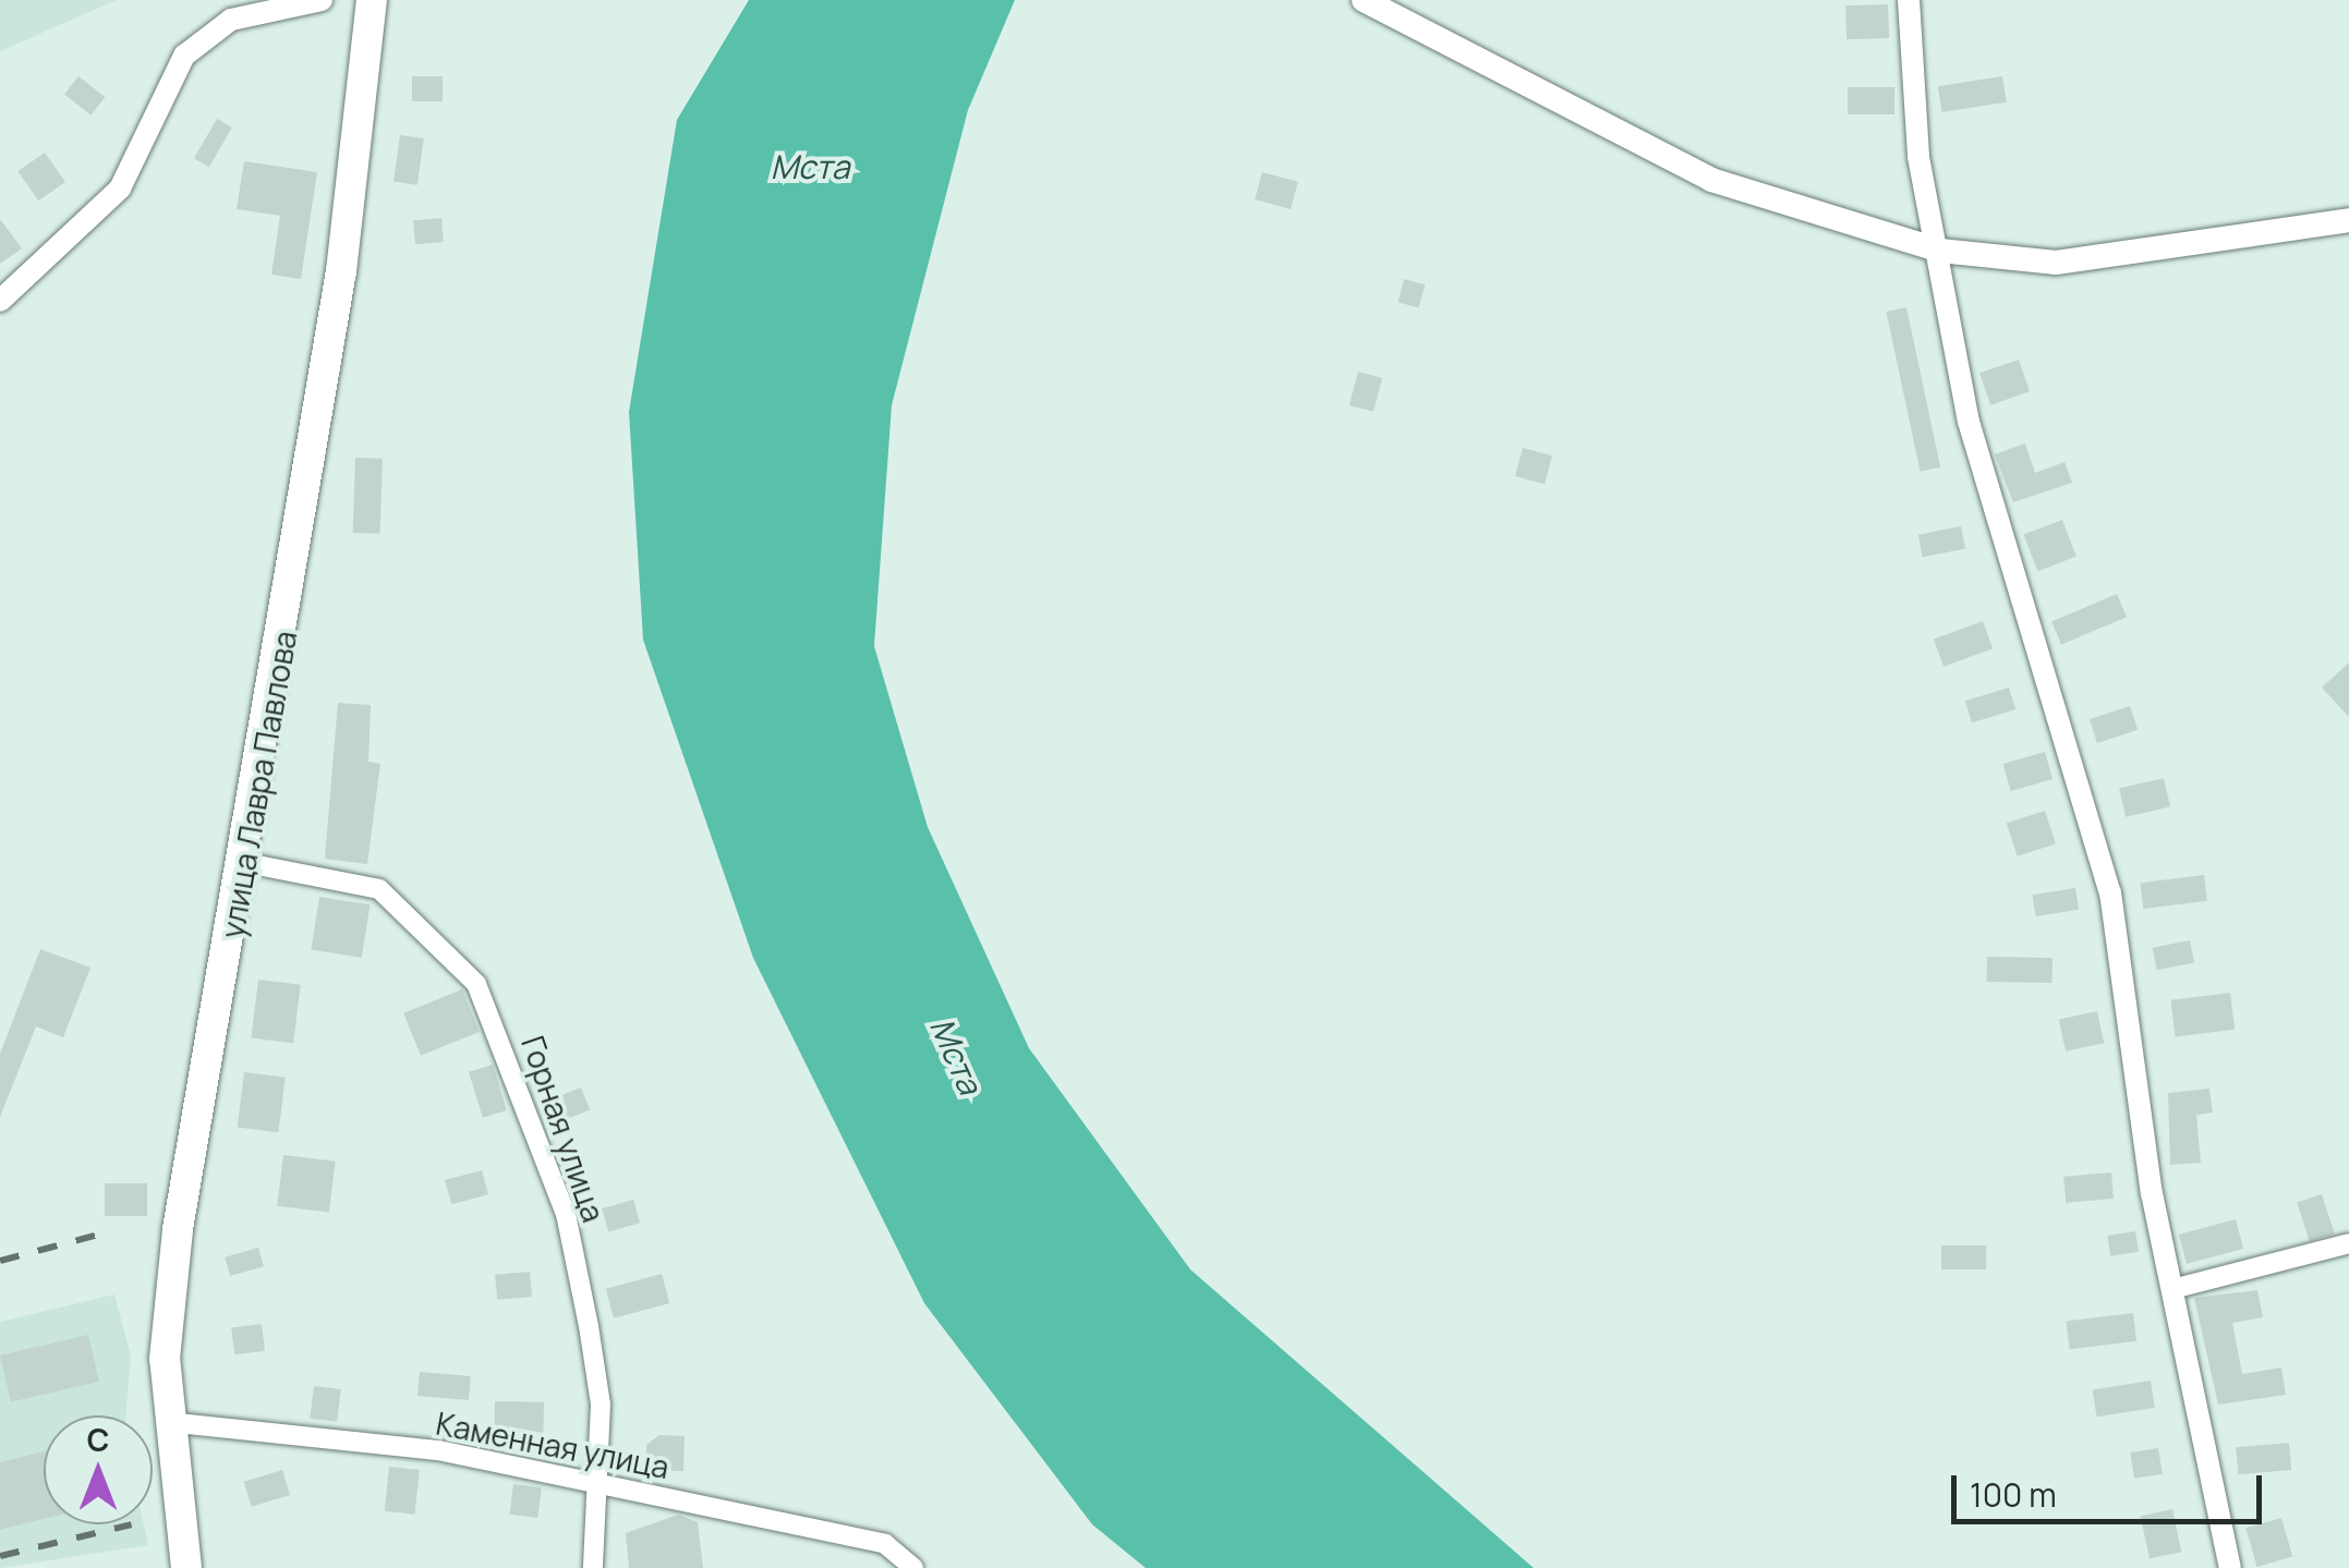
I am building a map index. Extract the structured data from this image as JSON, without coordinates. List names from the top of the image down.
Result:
{
  "streets": {
    "main road": ["улица Лавра Павлова"],
    "street": ["Горная улица", "Каменная улица"]
  },
  "crossings": [
    ["улица Лавра Павлова", "Горная улица"],
    ["улица Лавра Павлова", "Каменная улица"],
    ["Горная улица", "Каменная улица"]
  ],
  "water": ["Мста"],
  "scale_bar": "100 m",
  "north": "top"
}
